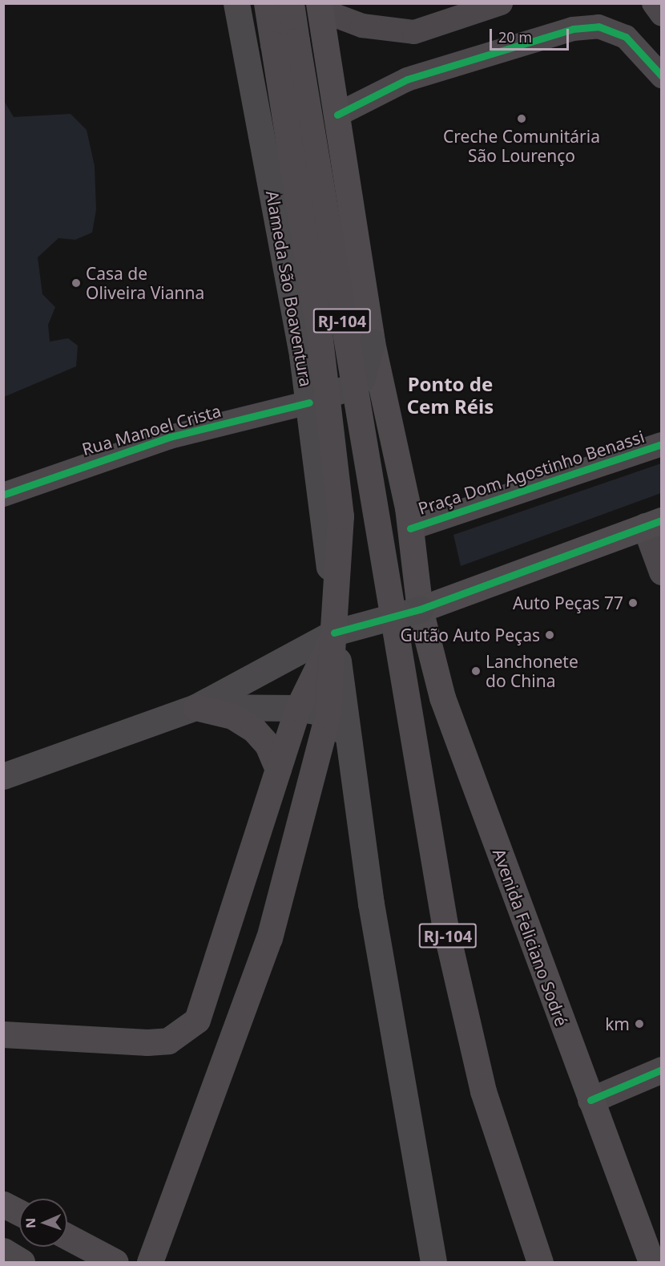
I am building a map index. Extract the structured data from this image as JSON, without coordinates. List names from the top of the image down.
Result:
{
  "streets": {
    "highway": ["RJ-104"],
    "main road": ["Alameda São Boaventura", "Avenida Feliciano Sodré"],
    "street": ["Rua Manoel Crista", "Praça Dom Agostinho Benassi"]
  },
  "crossings": [
    ["Alameda São Boaventura", "Rua Manoel Crista"]
  ],
  "districts": ["Ponto de Cem Réis"],
  "places": [
    "Creche Comunitária São Lourenço",
    "Casa de Oliveira Vianna",
    "Auto Peças 77",
    "Gutão Auto Peças",
    "Lanchonete do China",
    "km"
  ],
  "scale_bar": "20 m",
  "north": "left"
}
